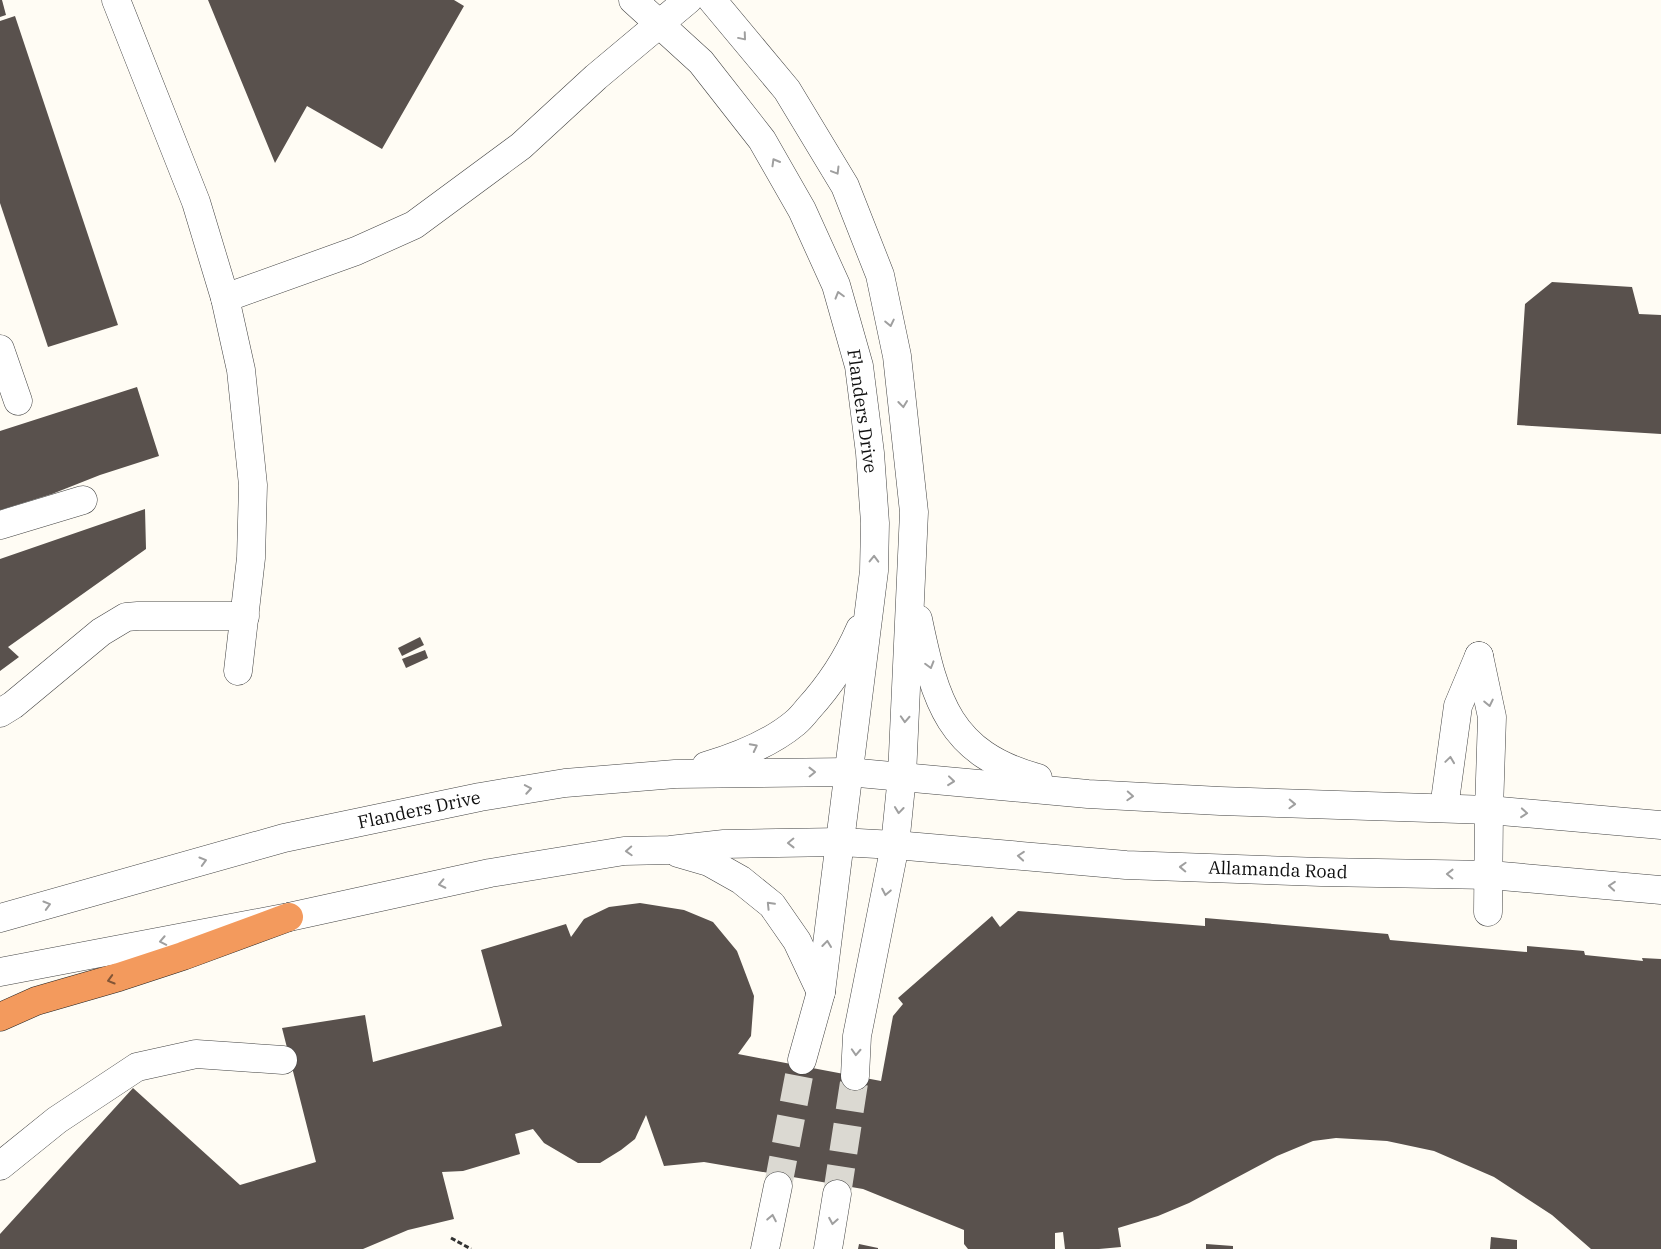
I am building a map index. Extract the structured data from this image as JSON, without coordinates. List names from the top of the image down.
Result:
{
  "streets": {
    "street": ["Flanders Drive", "Allamanda Road"]
  }
}
